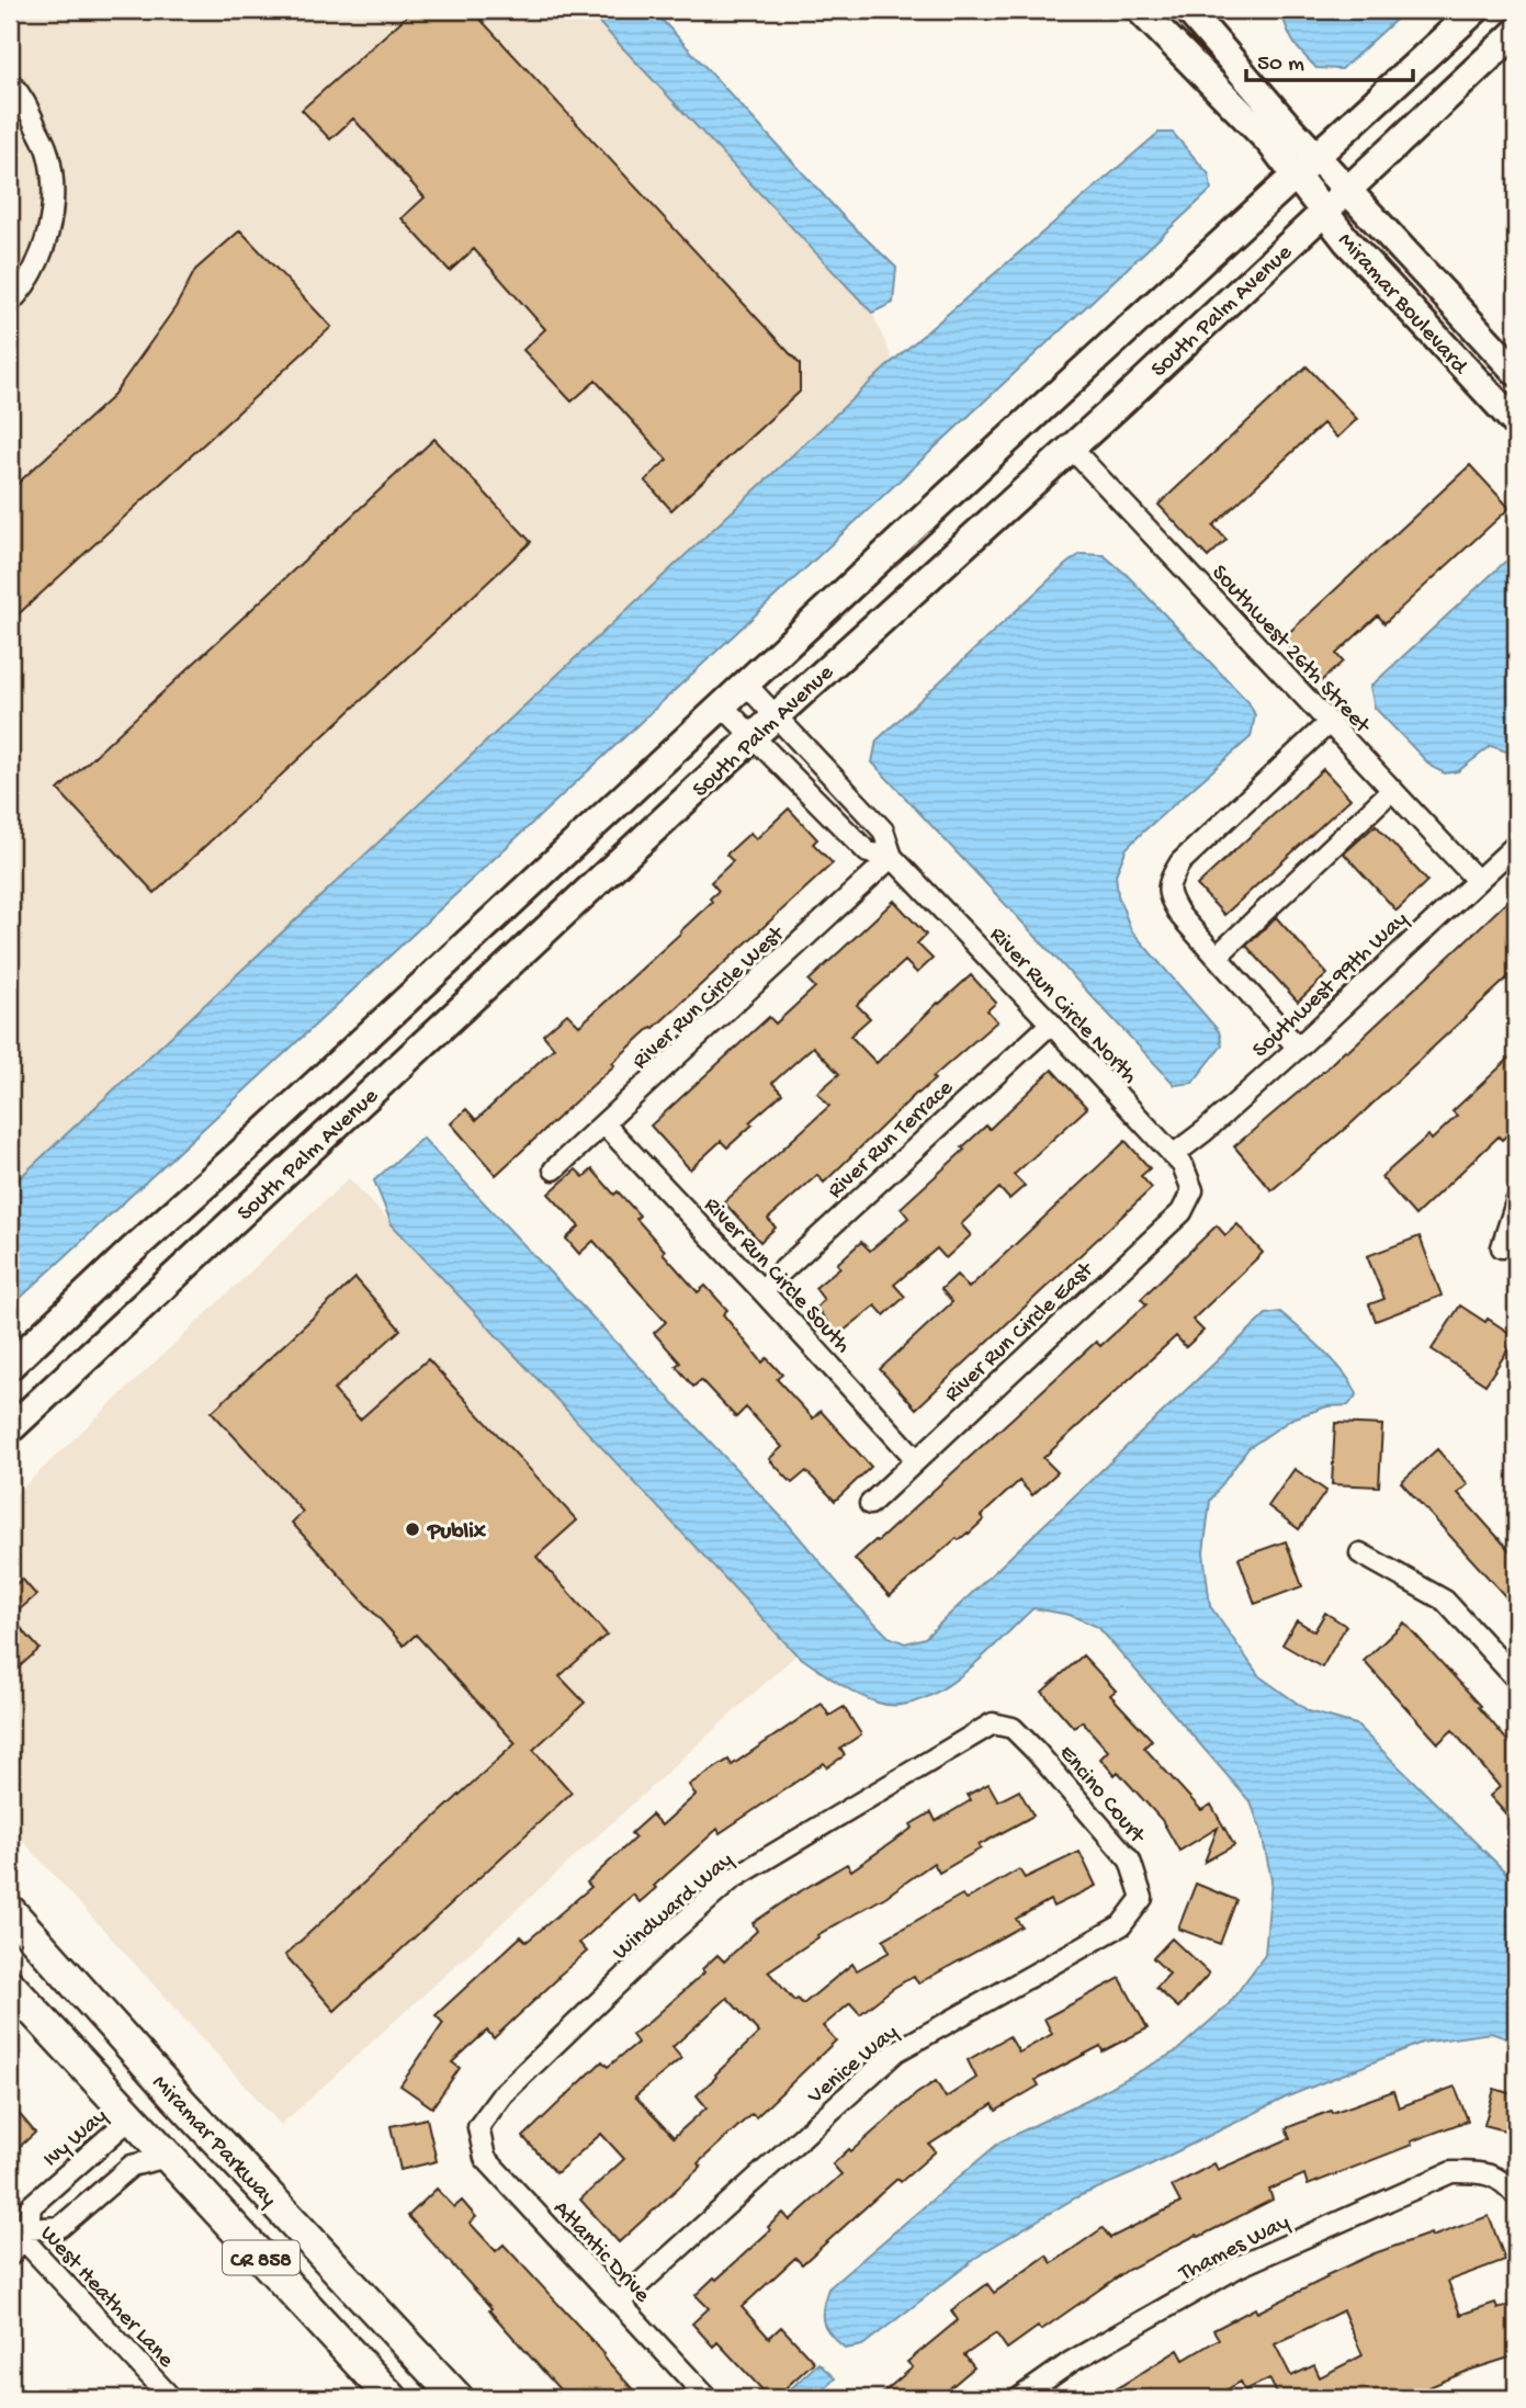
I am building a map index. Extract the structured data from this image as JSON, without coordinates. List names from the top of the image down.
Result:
{
  "streets": {
    "main road": [
      "Miramar Boulevard",
      "South Palm Avenue",
      "Miramar Parkway",
      "CR 858"
    ],
    "street": [
      "Southwest 26th Street",
      "Southwest 99th Way",
      "River Run Circle West",
      "River Run Circle North",
      "River Run Terrace",
      "River Run Circle South",
      "River Run Circle East",
      "Encino Court",
      "Windward Way",
      "Venice Way",
      "Ivy Way",
      "Thames Way",
      "Atlantic Drive",
      "West Heather Lane"
    ]
  },
  "crossings": [
    ["Miramar Boulevard", "South Palm Avenue"],
    ["South Palm Avenue", "Southwest 26th Street"],
    ["South Palm Avenue", "River Run Circle North"],
    ["Southwest 26th Street", "Southwest 99th Way"],
    ["Southwest 99th Way", "River Run Circle North"],
    ["River Run Circle West", "River Run Circle North"],
    ["River Run Circle West", "River Run Circle South"],
    ["River Run Circle North", "River Run Terrace"],
    ["River Run Circle North", "River Run Circle East"],
    ["River Run Terrace", "River Run Circle South"],
    ["River Run Circle South", "River Run Circle East"],
    ["Encino Court", "Windward Way"],
    ["Encino Court", "Venice Way"],
    ["Windward Way", "Atlantic Drive"],
    ["Venice Way", "Atlantic Drive"],
    ["Ivy Way", "Miramar Parkway"],
    ["Ivy Way", "West Heather Lane"]
  ],
  "places": ["Publix"],
  "scale_bar": "50 m"
}
